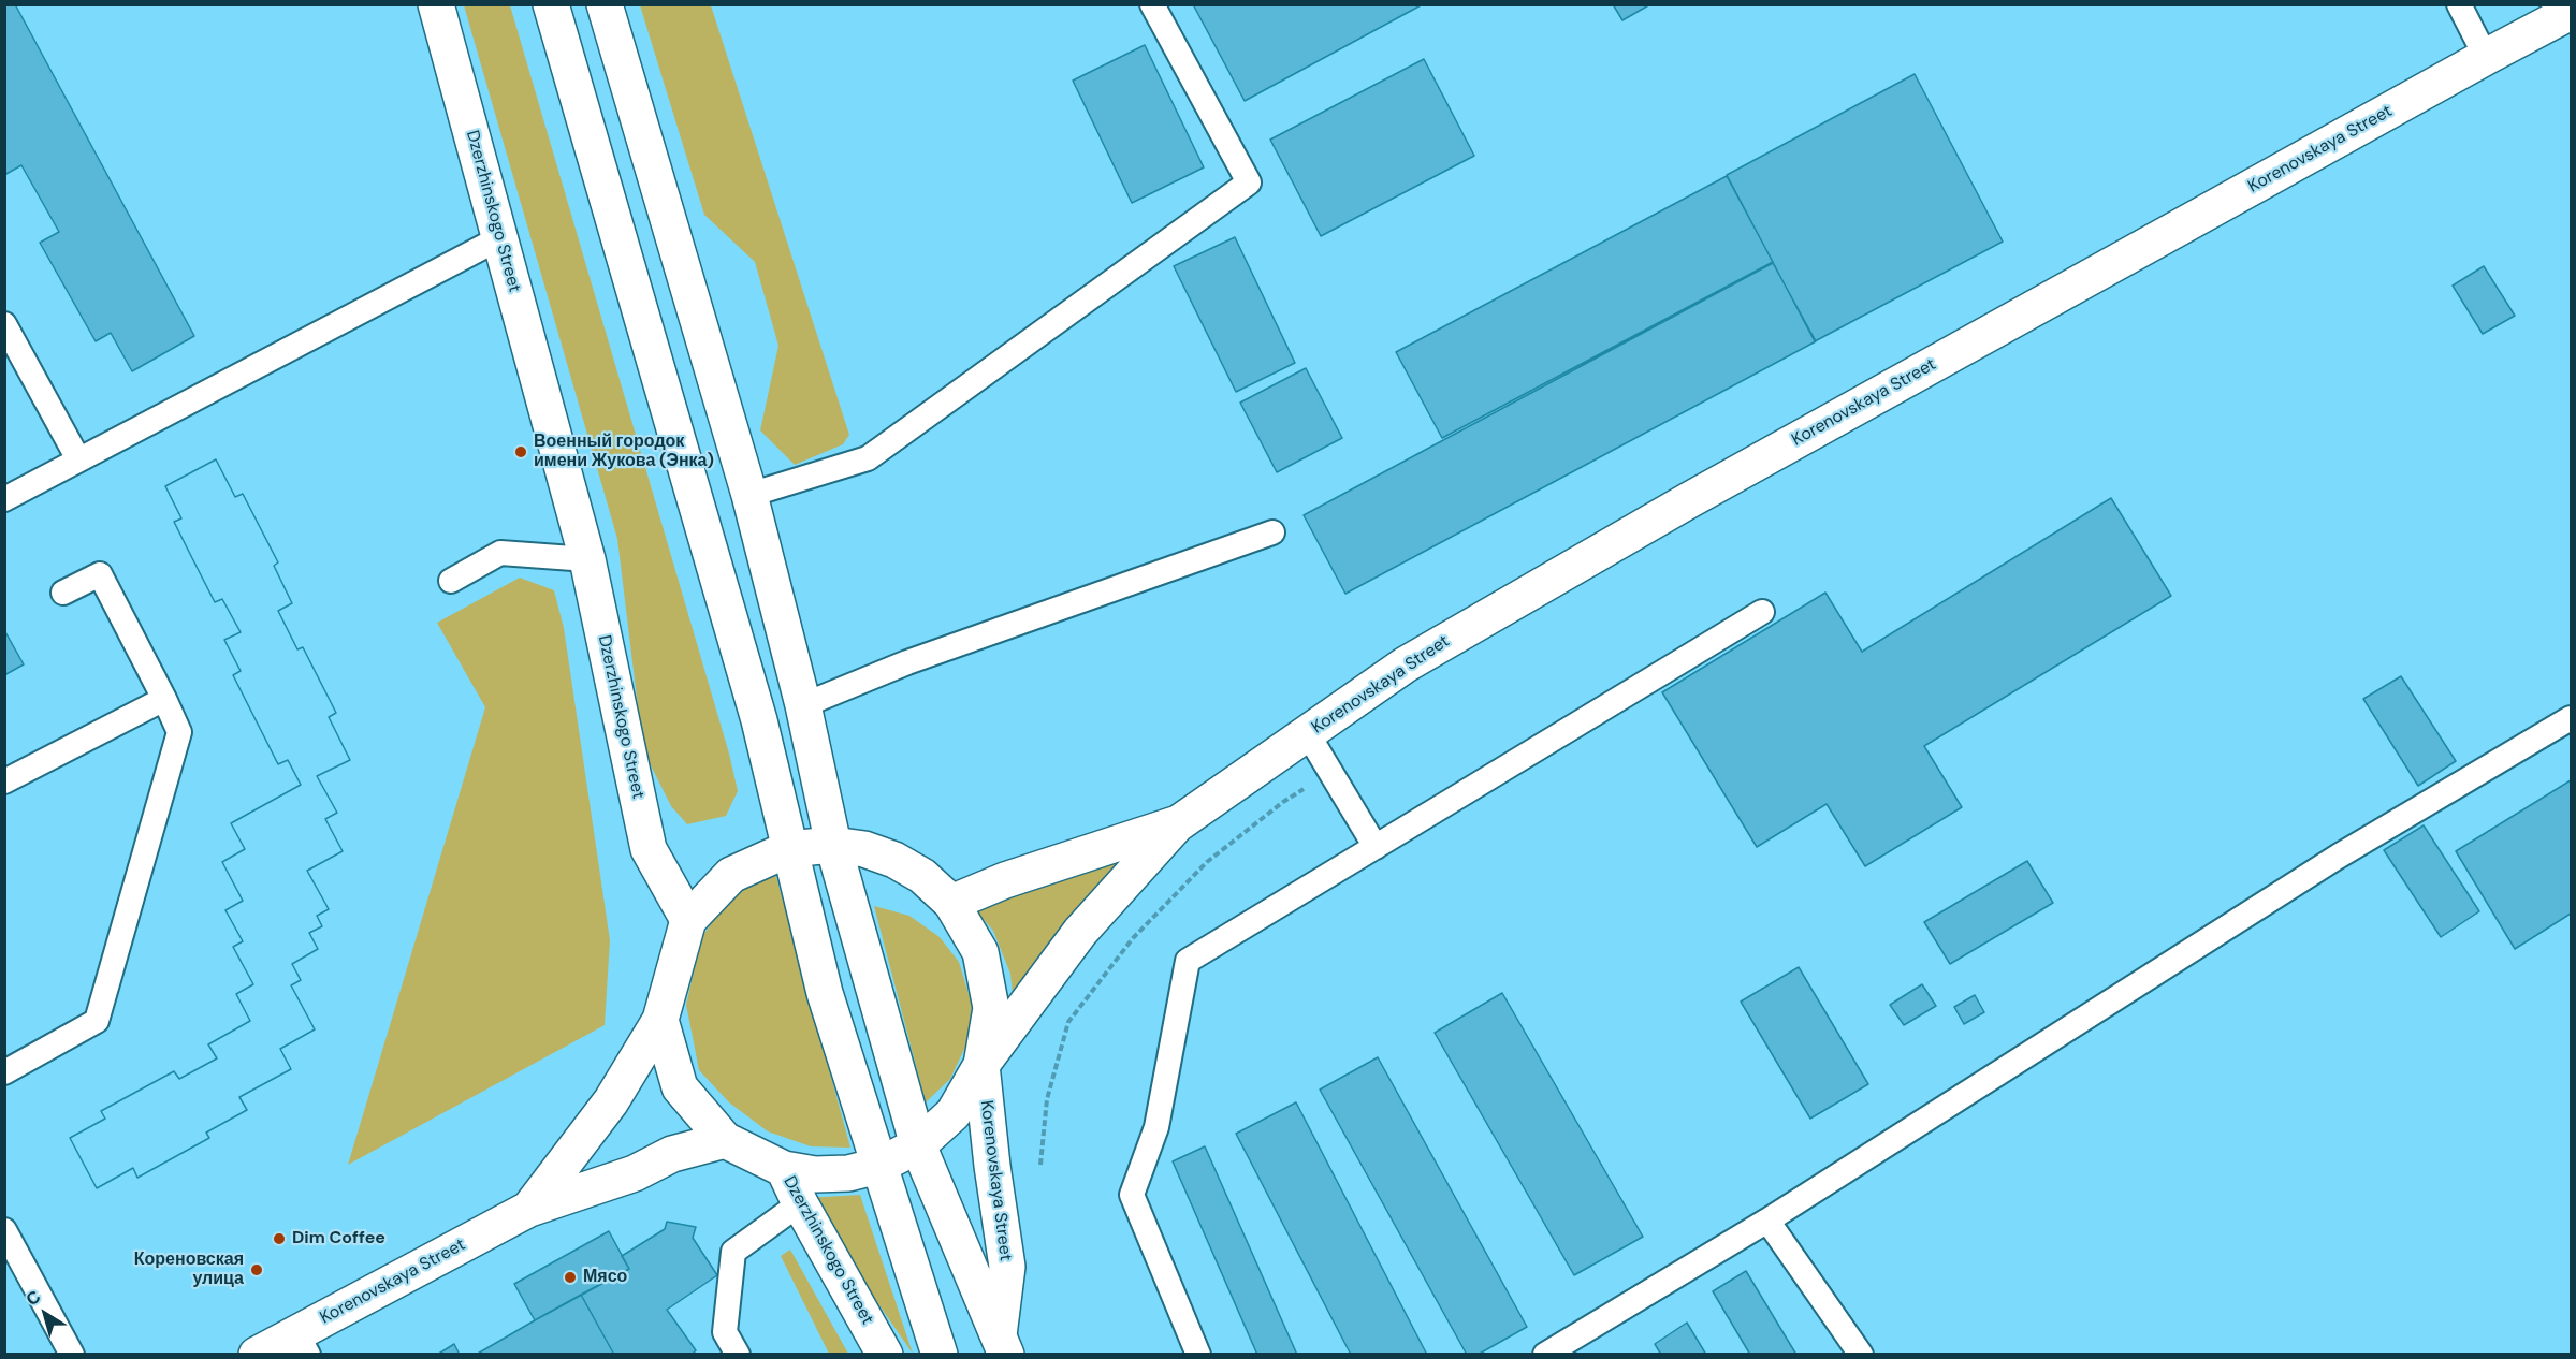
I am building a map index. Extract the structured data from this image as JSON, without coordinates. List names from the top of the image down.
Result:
{
  "streets": {
    "street": ["Korenovskaya Street", "Dzerzhinskogo Street"]
  },
  "crossings": [
    ["Korenovskaya Street", "Dzerzhinskogo Street"]
  ],
  "places": [
    "Военный городок имени Жукова (Энка)",
    "Dim Coffee",
    "Кореновская улица",
    "Мясо"
  ],
  "north": "top left"
}
